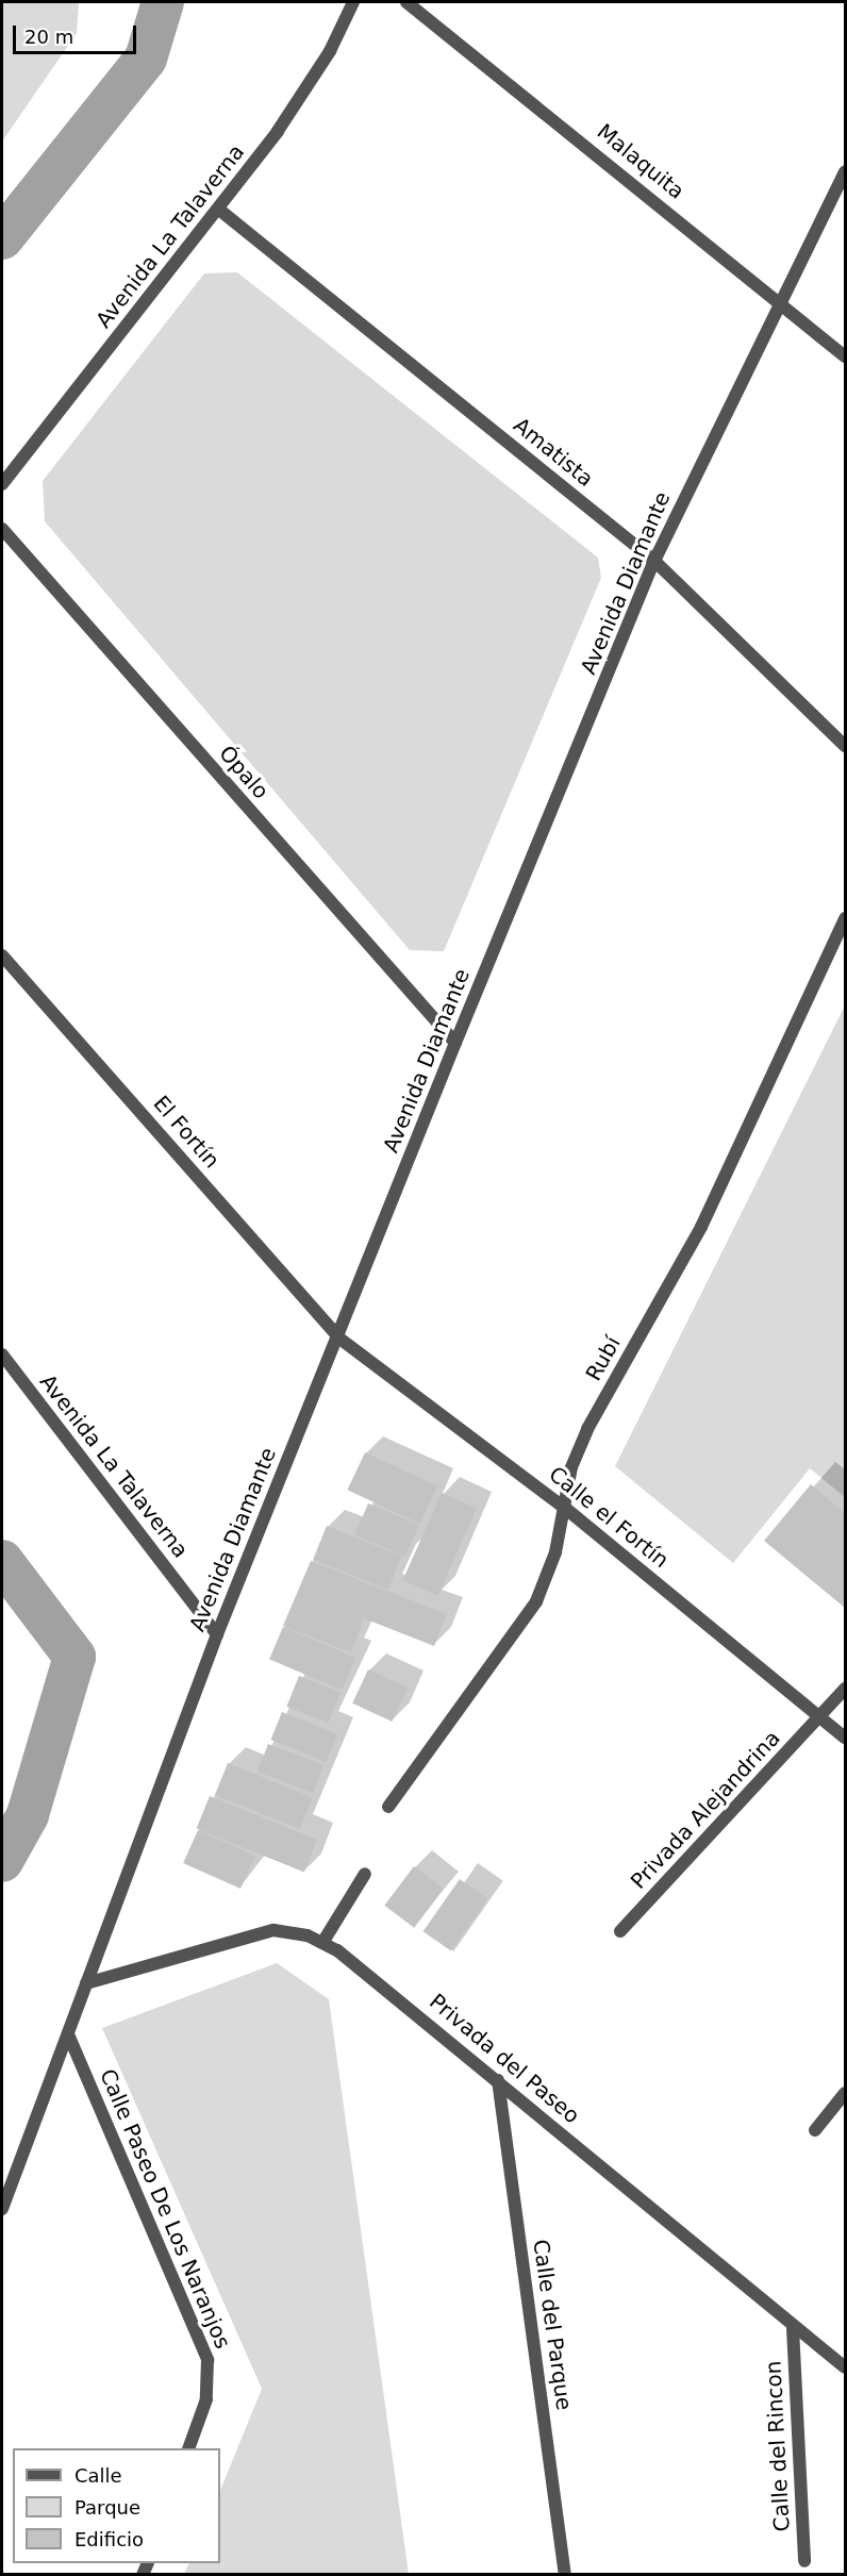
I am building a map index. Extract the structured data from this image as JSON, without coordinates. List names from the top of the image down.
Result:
{
  "streets": {
    "street": [
      "Malaquita",
      "Avenida La Talaverna",
      "Amatista",
      "Avenida Diamante",
      "Ópalo",
      "El Fortín",
      "Rubí",
      "Calle el Fortín",
      "Privada Alejandrina",
      "Privada del Paseo",
      "Calle Paseo De Los Naranjos",
      "Calle del Parque",
      "Calle del Rincon"
    ]
  },
  "crossings": [
    ["Malaquita", "Avenida Diamante"],
    ["Avenida La Talaverna", "Amatista"],
    ["Avenida La Talaverna", "Avenida Diamante"],
    ["Amatista", "Avenida Diamante"],
    ["Avenida Diamante", "Ópalo"],
    ["Avenida Diamante", "El Fortín"],
    ["Avenida Diamante", "Calle el Fortín"],
    ["Avenida Diamante", "Privada del Paseo"],
    ["Avenida Diamante", "Calle Paseo De Los Naranjos"],
    ["El Fortín", "Calle el Fortín"],
    ["Rubí", "Calle el Fortín"],
    ["Calle el Fortín", "Privada Alejandrina"],
    ["Privada del Paseo", "Calle del Parque"],
    ["Privada del Paseo", "Calle del Rincon"]
  ],
  "legend": ["Calle", "Parque", "Edificio"],
  "scale_bar": "20 m"
}
